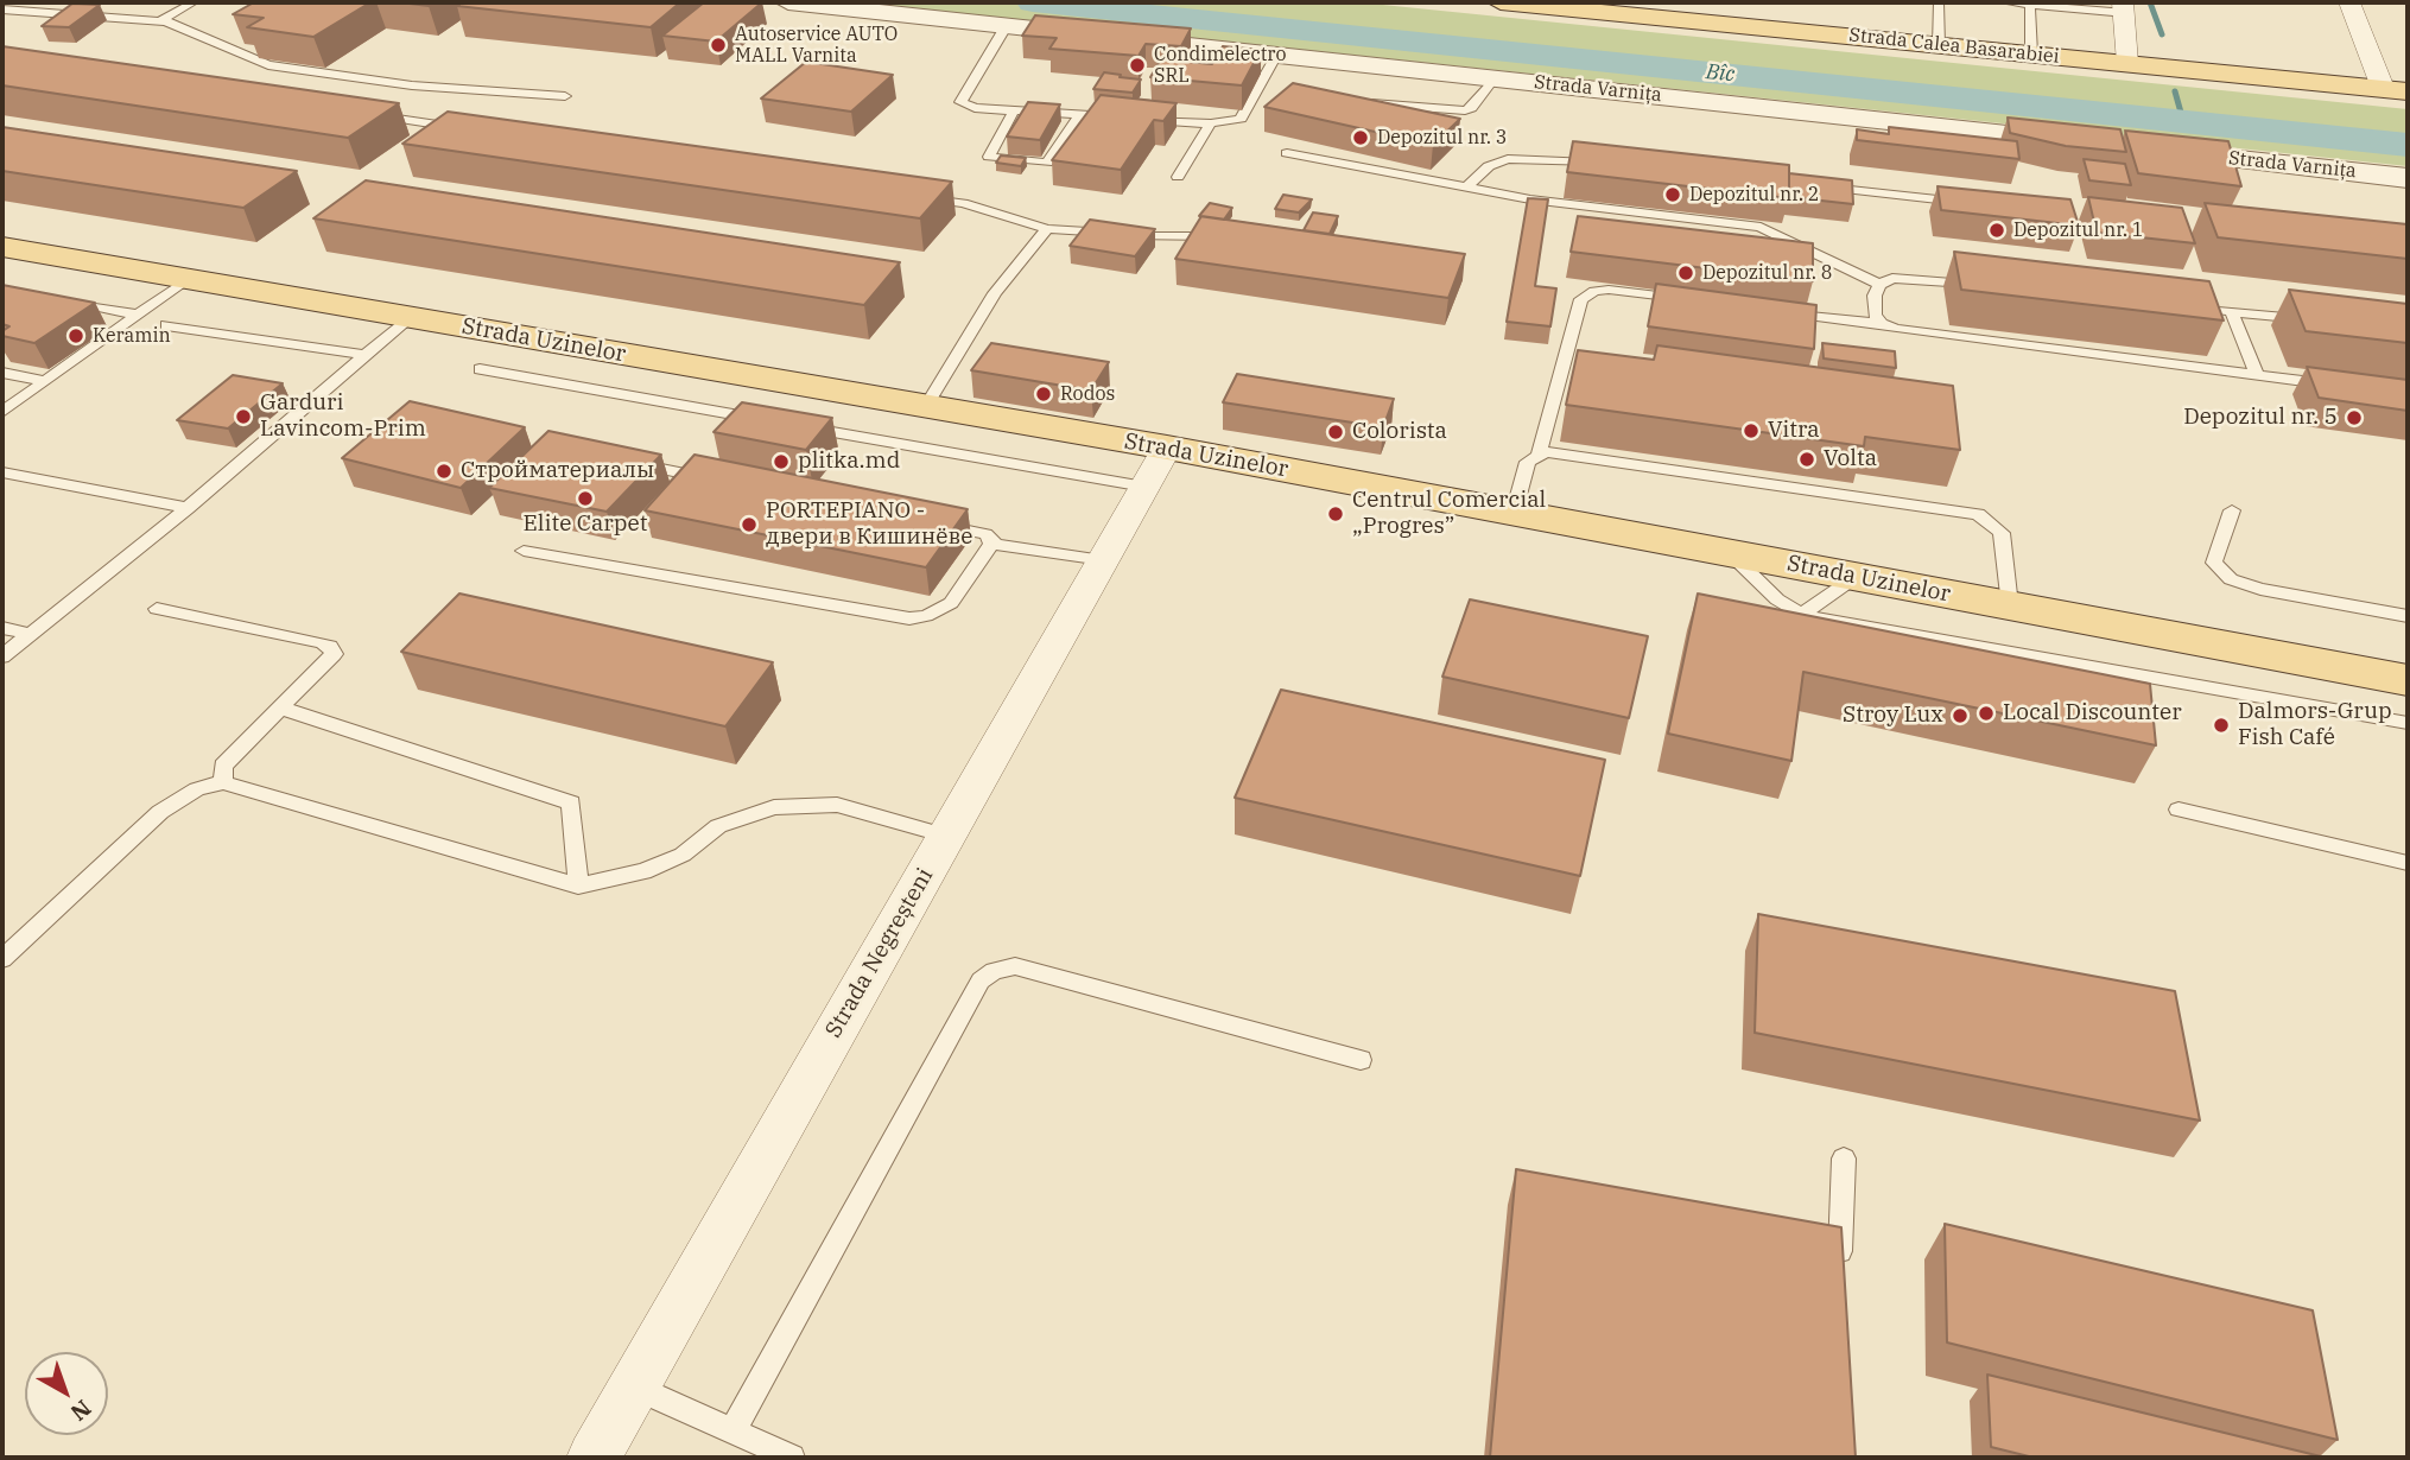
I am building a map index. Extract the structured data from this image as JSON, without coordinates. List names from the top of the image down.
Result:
{
  "streets": {
    "main road": ["Strada Calea Basarabiei", "Strada Uzinelor"],
    "street": ["Strada Varnița", "Strada Negreșteni"]
  },
  "crossings": [
    ["Strada Uzinelor", "Strada Negreșteni"]
  ],
  "water": ["Bîc"],
  "places": [
    "Autoservice AUTO MALL Varnita",
    "Condimelectro SRL",
    "Depozitul nr. 3",
    "Depozitul nr. 2",
    "Depozitul nr. 1",
    "Depozitul nr. 8",
    "Keramin",
    "Rodos",
    "Garduri Lavincom-Prim",
    "Depozitul nr. 5",
    "Vitra",
    "Colorista",
    "Volta",
    "plitka.md",
    "Стройматериалы",
    "Elite Carpet",
    "Centrul Comercial „Progres”",
    "PORTEPIANO - двери в Кишинёве",
    "Local Discounter",
    "Stroy Lux",
    "Dalmors-Grup Fish Café"
  ],
  "north": "bottom right"
}
